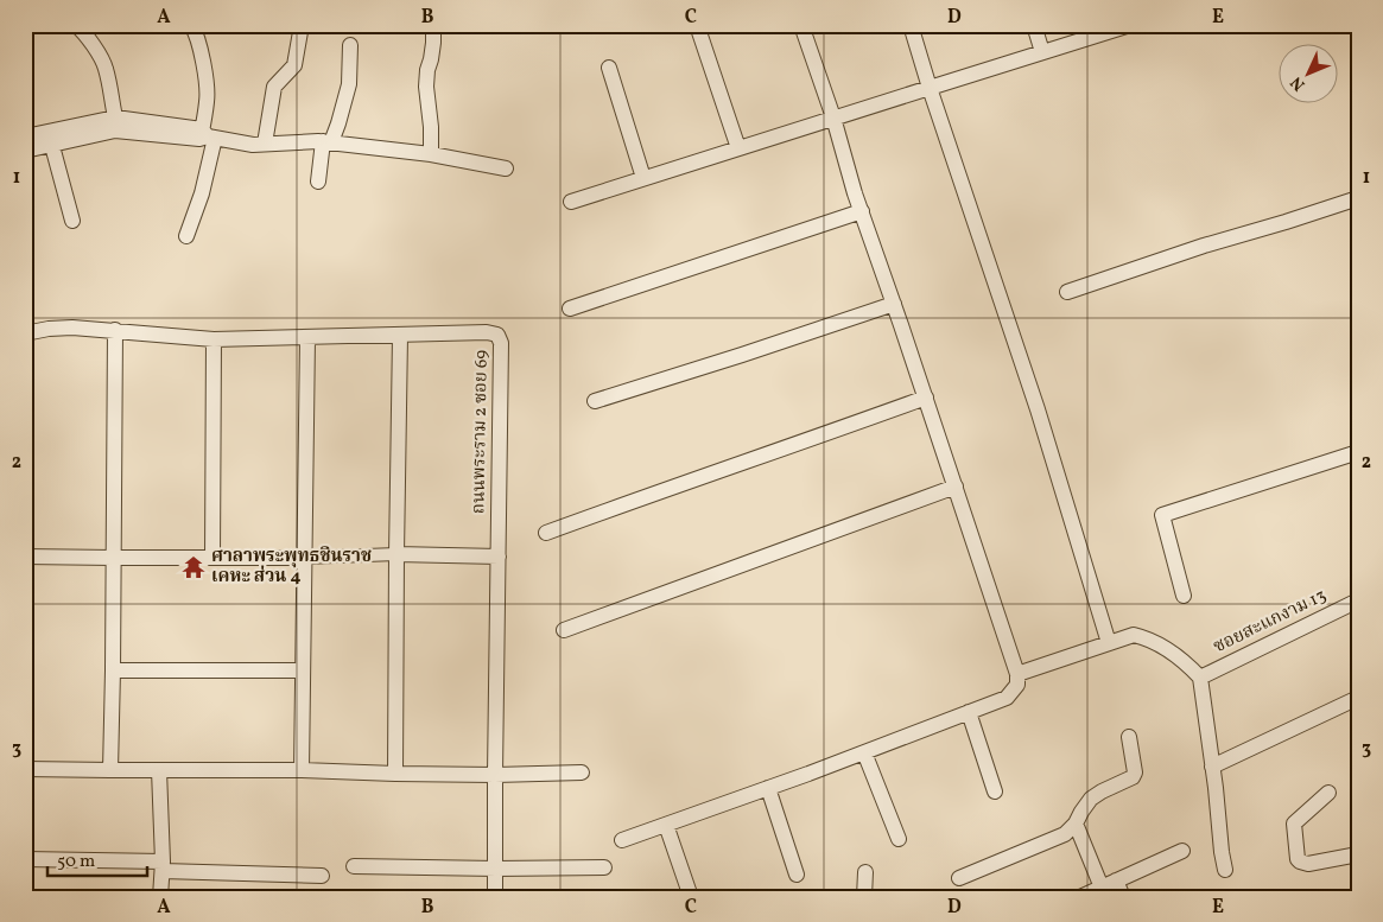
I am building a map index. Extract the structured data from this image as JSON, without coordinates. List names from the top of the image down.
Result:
{
  "streets": {
    "street": ["ถนนพระราม 2 ซอย 69", "ซอยสะแกงาม 13"]
  },
  "places": {
    "temple": ["ศาลาพระพุทธชินราช เคหะ ส่วน 4"]
  },
  "scale_bar": "50 m",
  "north": "bottom left",
  "grid": {
    "columns": [
      "A",
      "B",
      "C",
      "D",
      "E"
    ],
    "rows": ["1", "2", "3"]
  }
}
